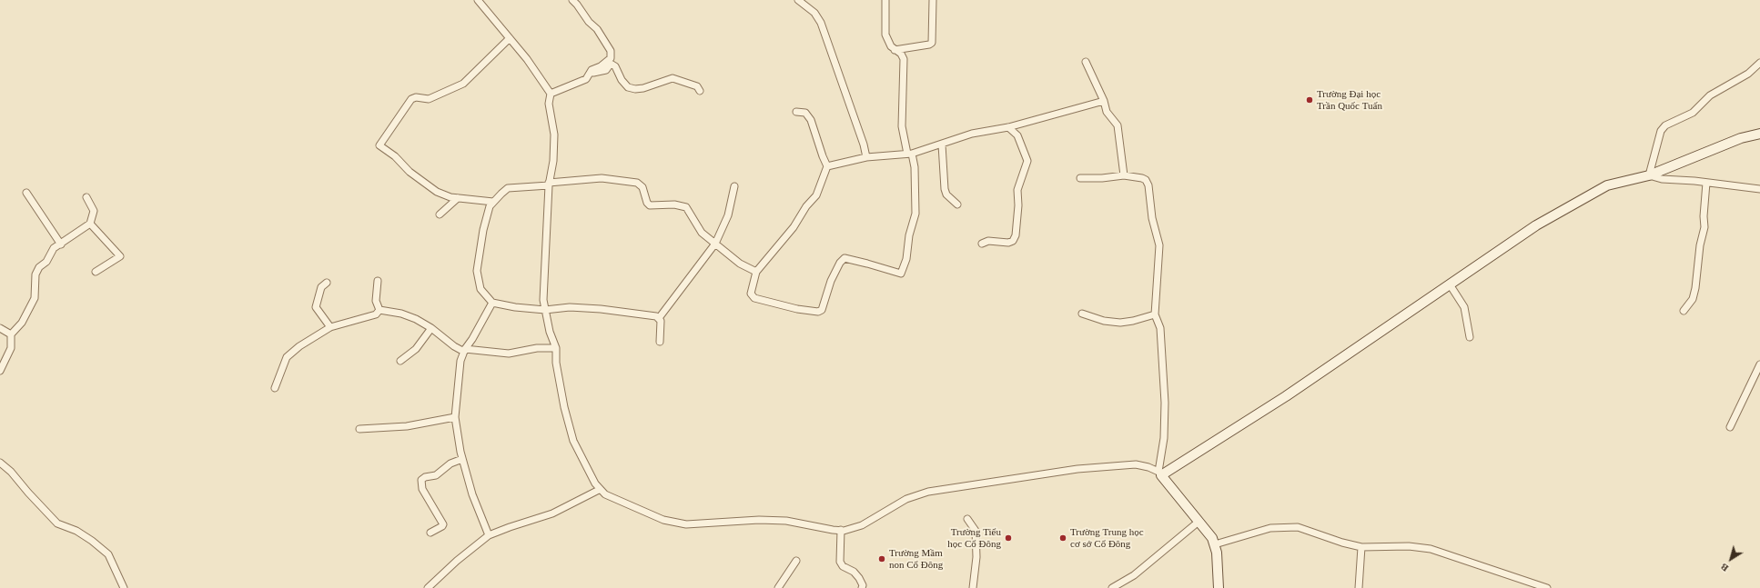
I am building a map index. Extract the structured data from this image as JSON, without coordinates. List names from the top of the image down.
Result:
{
  "places": [
    "Trường Đại học Trần Quốc Tuấn",
    "Trường Tiểu học Cổ Đông",
    "Trường Trung học cơ sở Cổ Đông",
    "Trường Mầm non Cổ Đông"
  ],
  "north": "bottom left"
}
